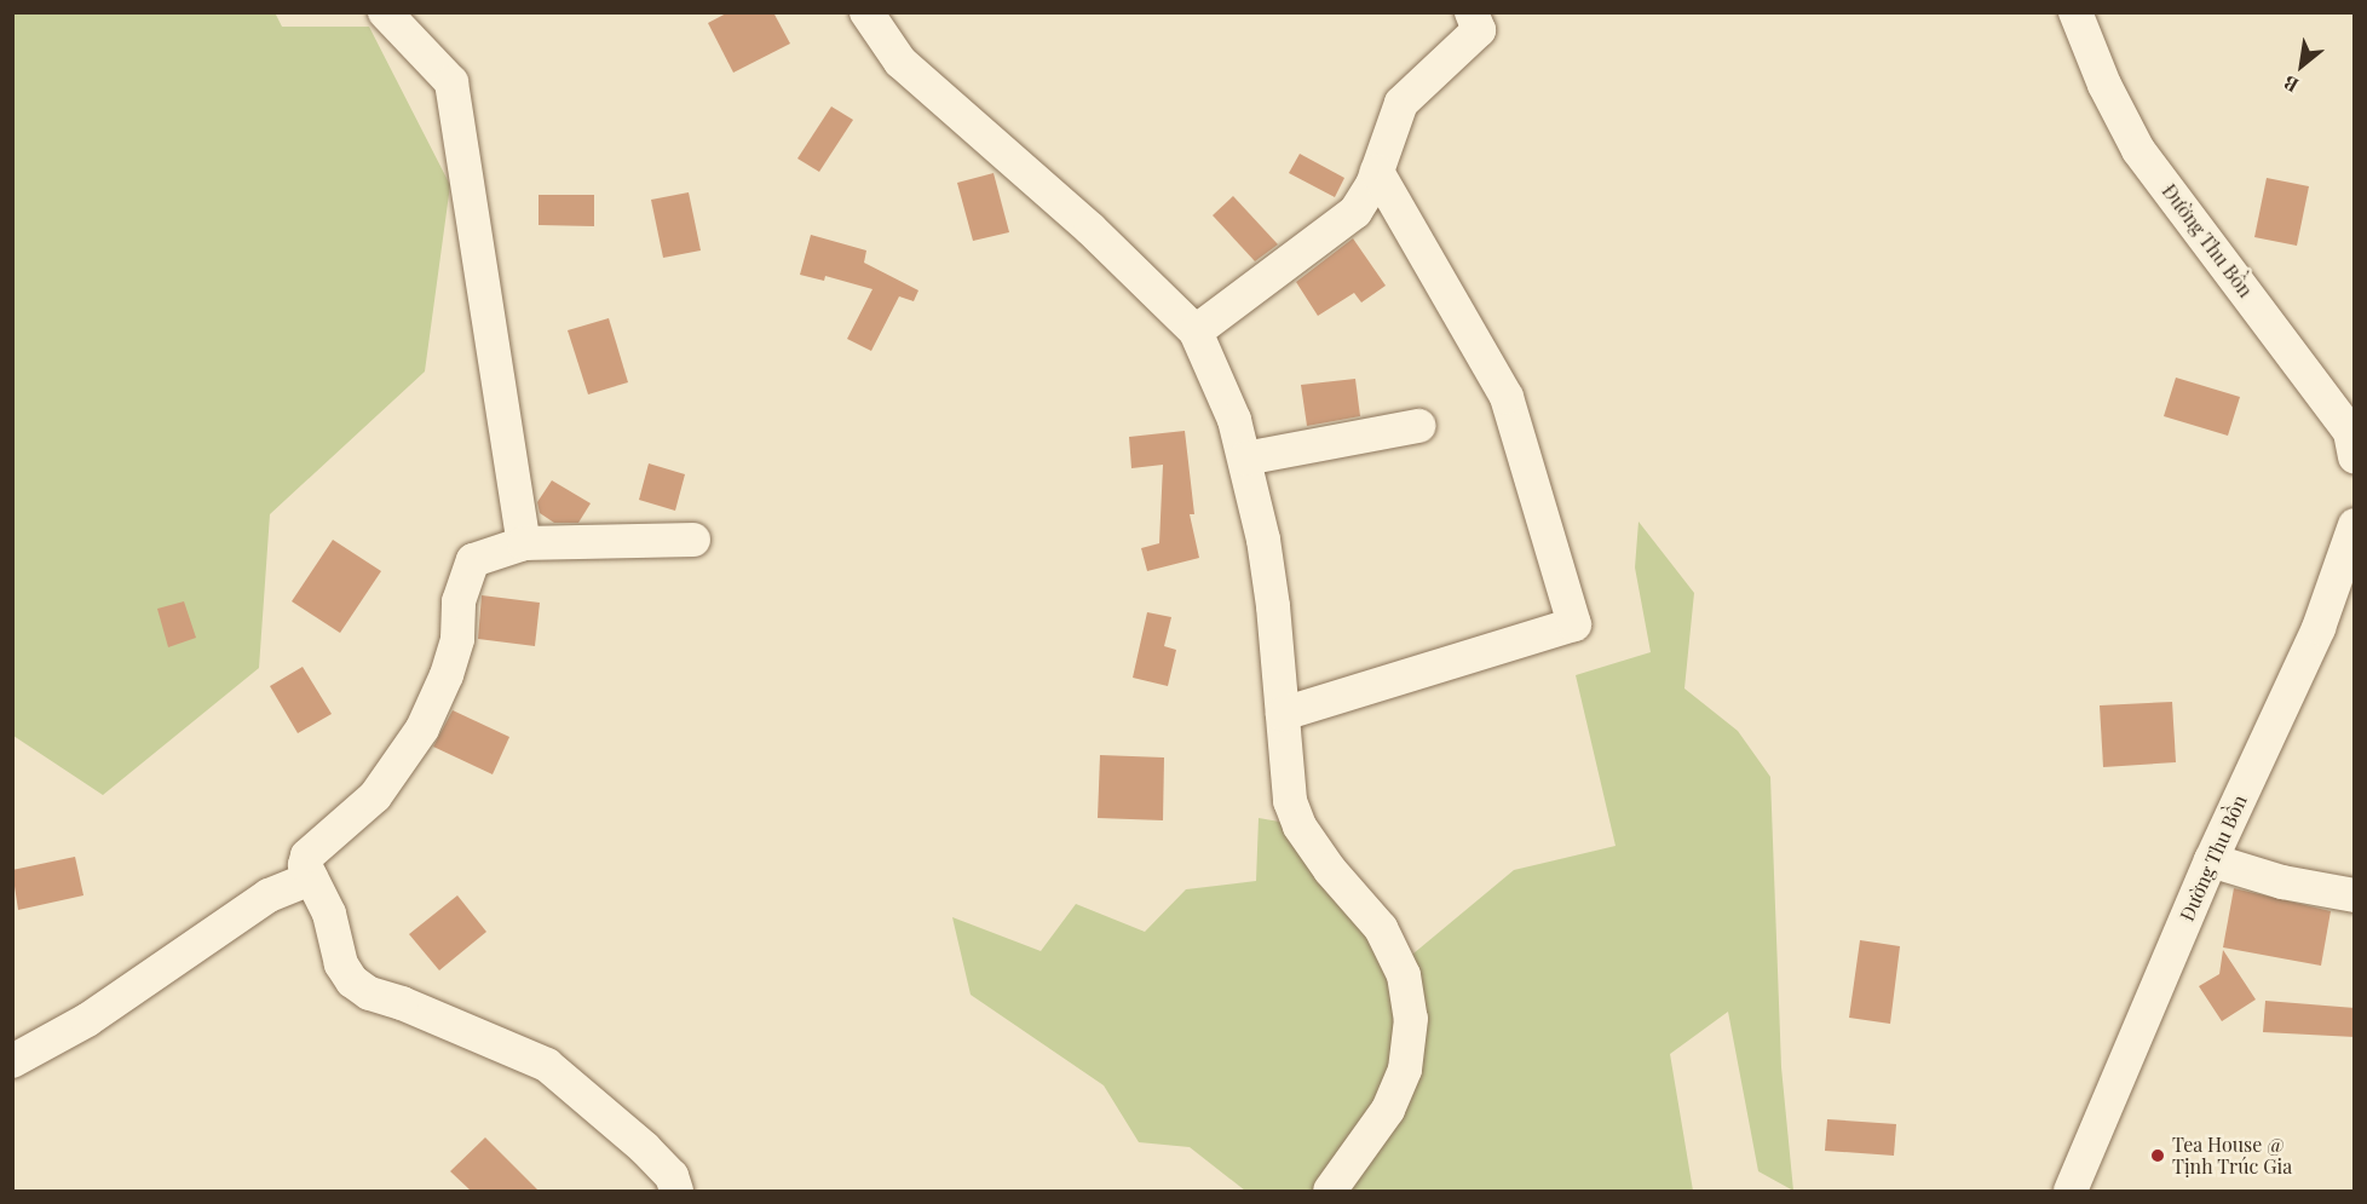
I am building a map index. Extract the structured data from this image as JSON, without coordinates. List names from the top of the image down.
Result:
{
  "streets": {
    "street": ["Đường Thu Bồn"]
  },
  "places": ["Tea House @ Tịnh Trúc Gia"],
  "north": "bottom left"
}
